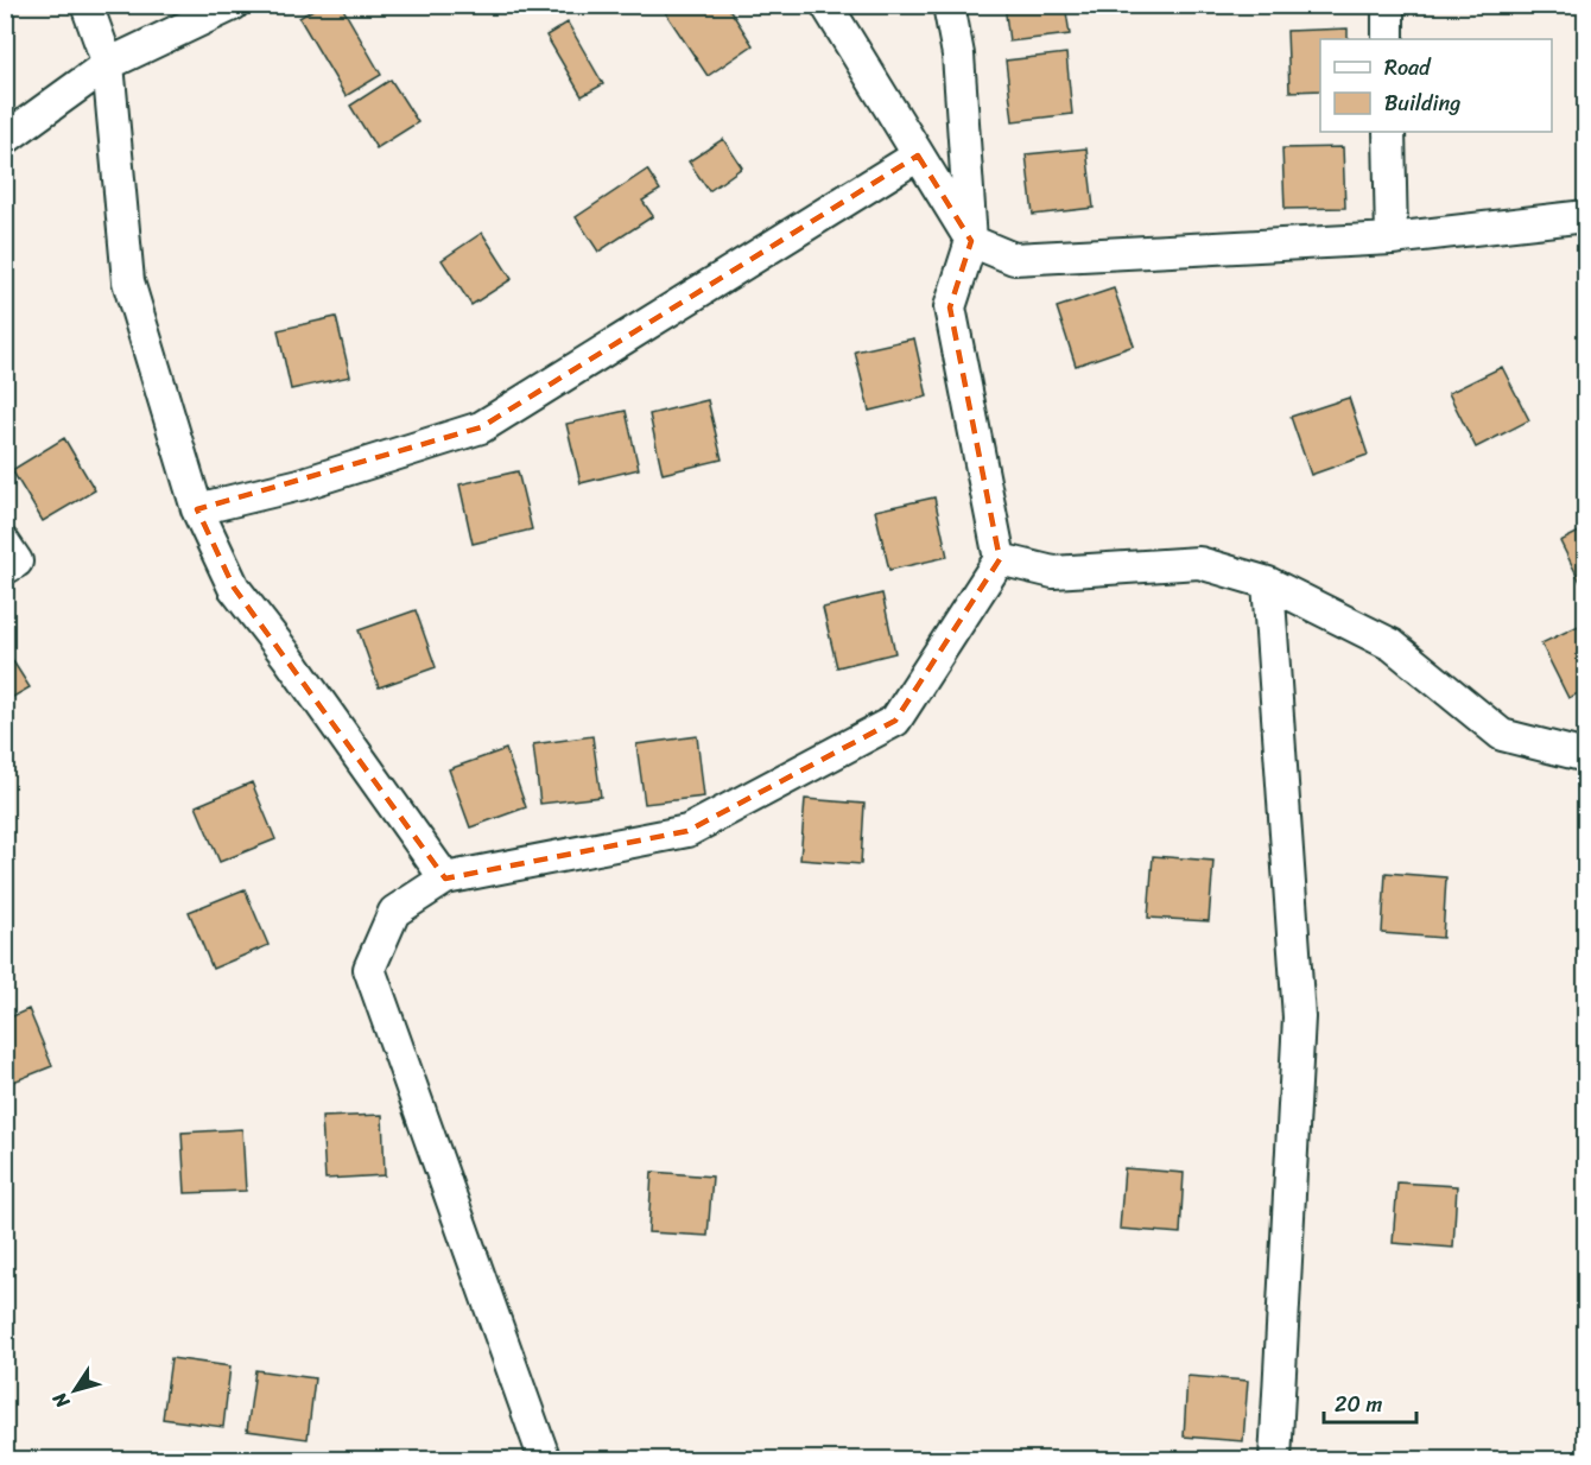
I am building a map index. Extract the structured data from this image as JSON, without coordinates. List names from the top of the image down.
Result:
{
  "legend": ["Road", "Building"],
  "scale_bar": "20 m",
  "north": "bottom left"
}
